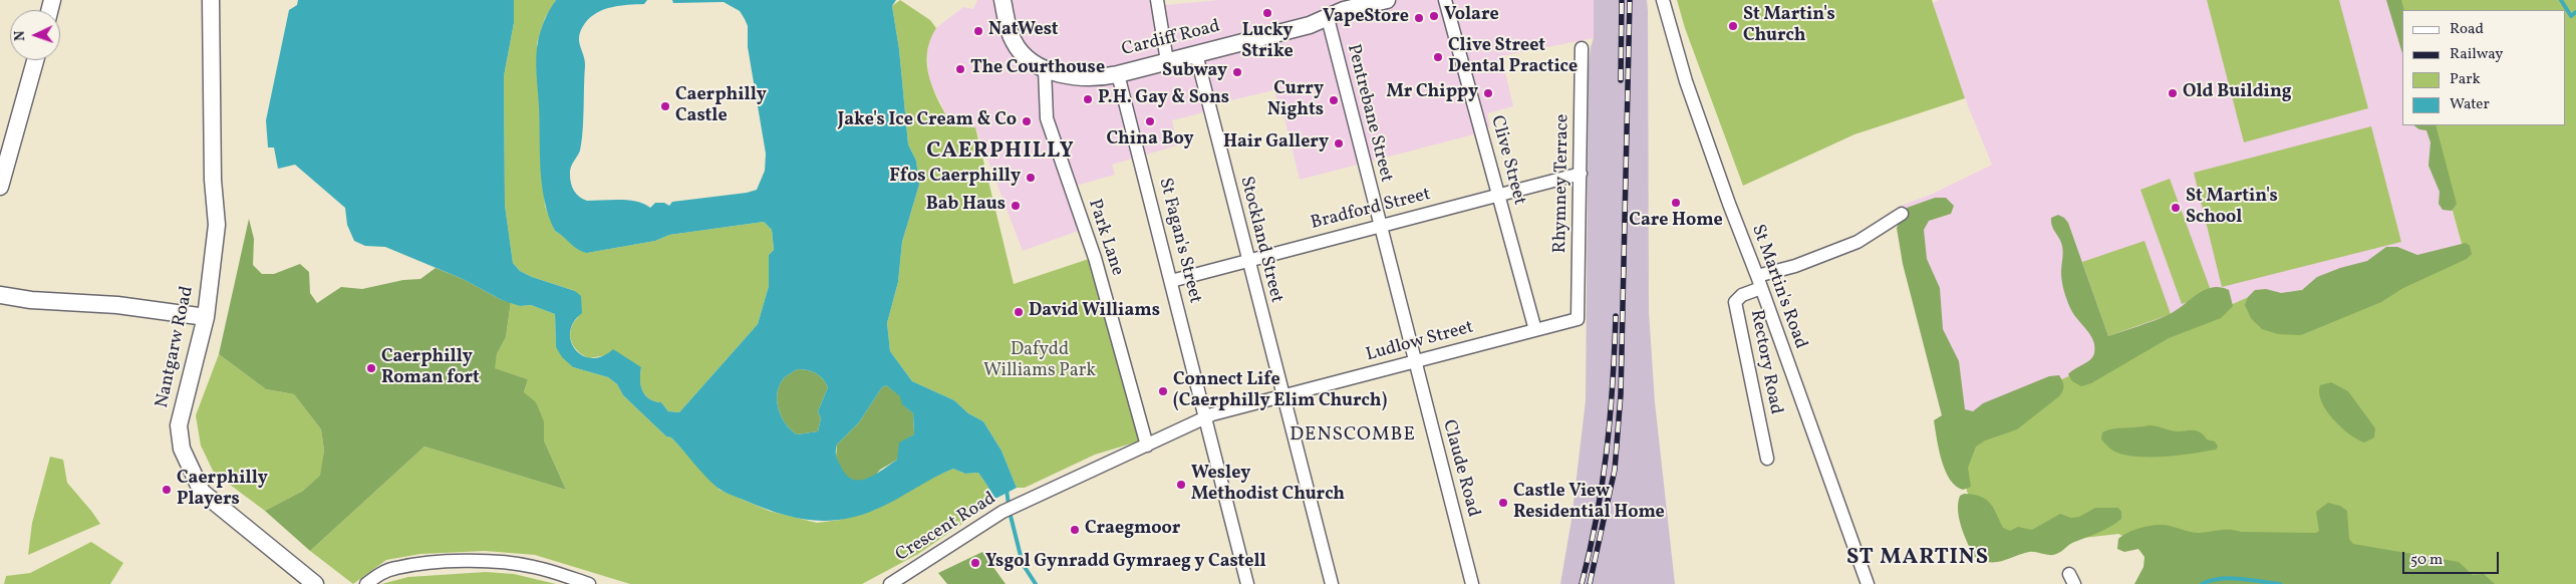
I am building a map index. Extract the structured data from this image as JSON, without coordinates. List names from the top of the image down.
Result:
{
  "streets": {
    "main road": ["Cardiff Road", "Nantgarw Road"],
    "street": [
      "Pentrebane Street",
      "Clive Street",
      "Rhymney Terrace",
      "Bradford Street",
      "Park Lane",
      "Stockland Street",
      "St Fagan's Street",
      "St Martin's Road",
      "Ludlow Street",
      "Rectory Road",
      "Claude Road",
      "Crescent Road"
    ]
  },
  "crossings": [
    ["Cardiff Road", "Pentrebane Street"],
    ["Cardiff Road", "Park Lane"],
    ["Cardiff Road", "Stockland Street"],
    ["Cardiff Road", "St Fagan's Street"],
    ["Pentrebane Street", "Bradford Street"],
    ["Pentrebane Street", "Ludlow Street"],
    ["Pentrebane Street", "Claude Road"],
    ["Clive Street", "Bradford Street"],
    ["Clive Street", "Ludlow Street"],
    ["Rhymney Terrace", "Bradford Street"],
    ["Rhymney Terrace", "Ludlow Street"],
    ["Bradford Street", "Stockland Street"],
    ["Bradford Street", "St Fagan's Street"],
    ["Park Lane", "Ludlow Street"],
    ["Stockland Street", "Ludlow Street"],
    ["St Fagan's Street", "Ludlow Street"],
    ["St Martin's Road", "Rectory Road"],
    ["Ludlow Street", "Claude Road"],
    ["Ludlow Street", "Crescent Road"]
  ],
  "districts": ["CAERPHILLY", "DENSCOMBE", "ST MARTINS"],
  "parks": ["Dafydd Williams Park"],
  "places": [
    "Lucky Strike",
    "Volare",
    "VapeStore",
    "St Martin's Church",
    "NatWest",
    "Clive Street Dental Practice",
    "The Courthouse",
    "Subway",
    "Mr Chippy",
    "Old Building",
    "P.H. Gay & Sons",
    "Curry Nights",
    "Caerphilly Castle",
    "Jake's Ice Cream & Co",
    "China Boy",
    "Hair Gallery",
    "Ffos Caerphilly",
    "Care Home",
    "Bab Haus",
    "St Martin's School",
    "David Williams",
    "Caerphilly Roman fort",
    "Connect Life (Caerphilly Elim Church)",
    "Wesley Methodist Church",
    "Caerphilly Players",
    "Castle View Residential Home",
    "Craegmoor",
    "Ysgol Gynradd Gymraeg y Castell"
  ],
  "legend": [
    "Road",
    "Railway",
    "Park",
    "Water"
  ],
  "scale_bar": "50 m",
  "north": "left"
}
